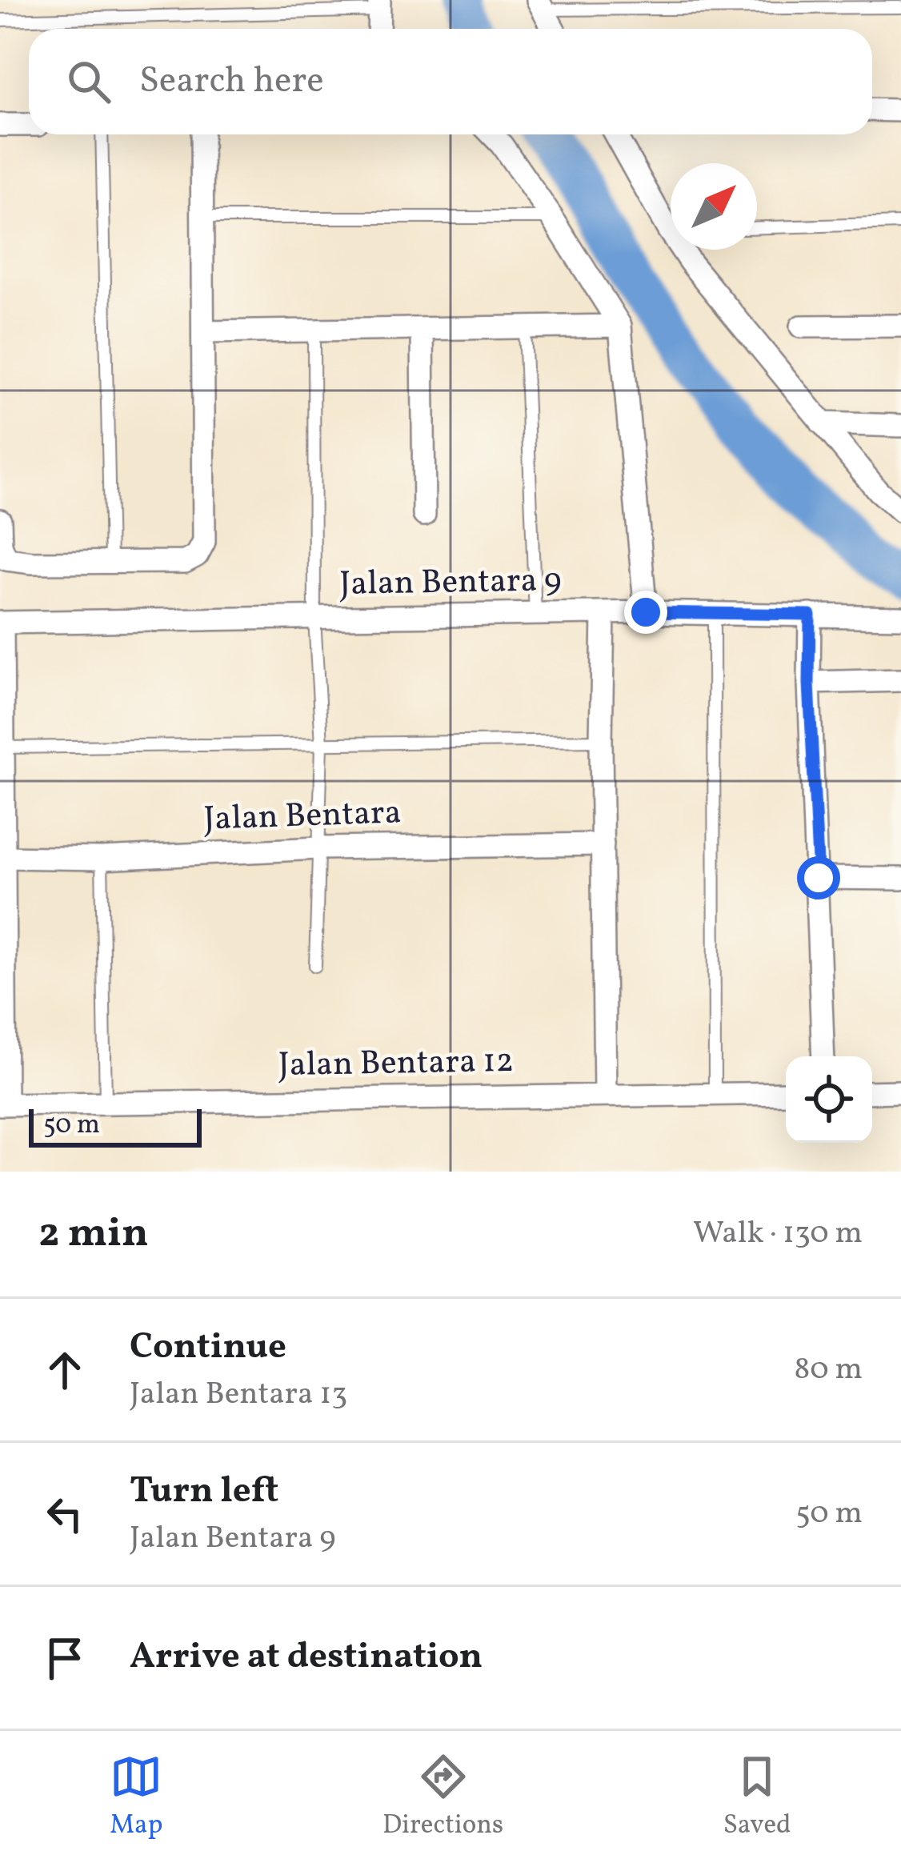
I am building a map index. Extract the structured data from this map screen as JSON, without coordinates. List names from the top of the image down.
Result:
{
  "streets": {
    "street": ["Jalan Bentara 9", "Jalan Bentara", "Jalan Bentara 12"]
  },
  "scale_bar": "50 m",
  "north": "top right",
  "page": {
    "search": "Search here",
    "scale": "50 m",
    "heading": ["2 min", "Walk · 130 m"],
    "list": [
      ["Continue", "Jalan Bentara 13", "80 m"],
      ["Turn left", "Jalan Bentara 9", "50 m"],
      "Arrive at destination"
    ],
    "nav": ["Map", "Directions", "Saved"]
  }
}
